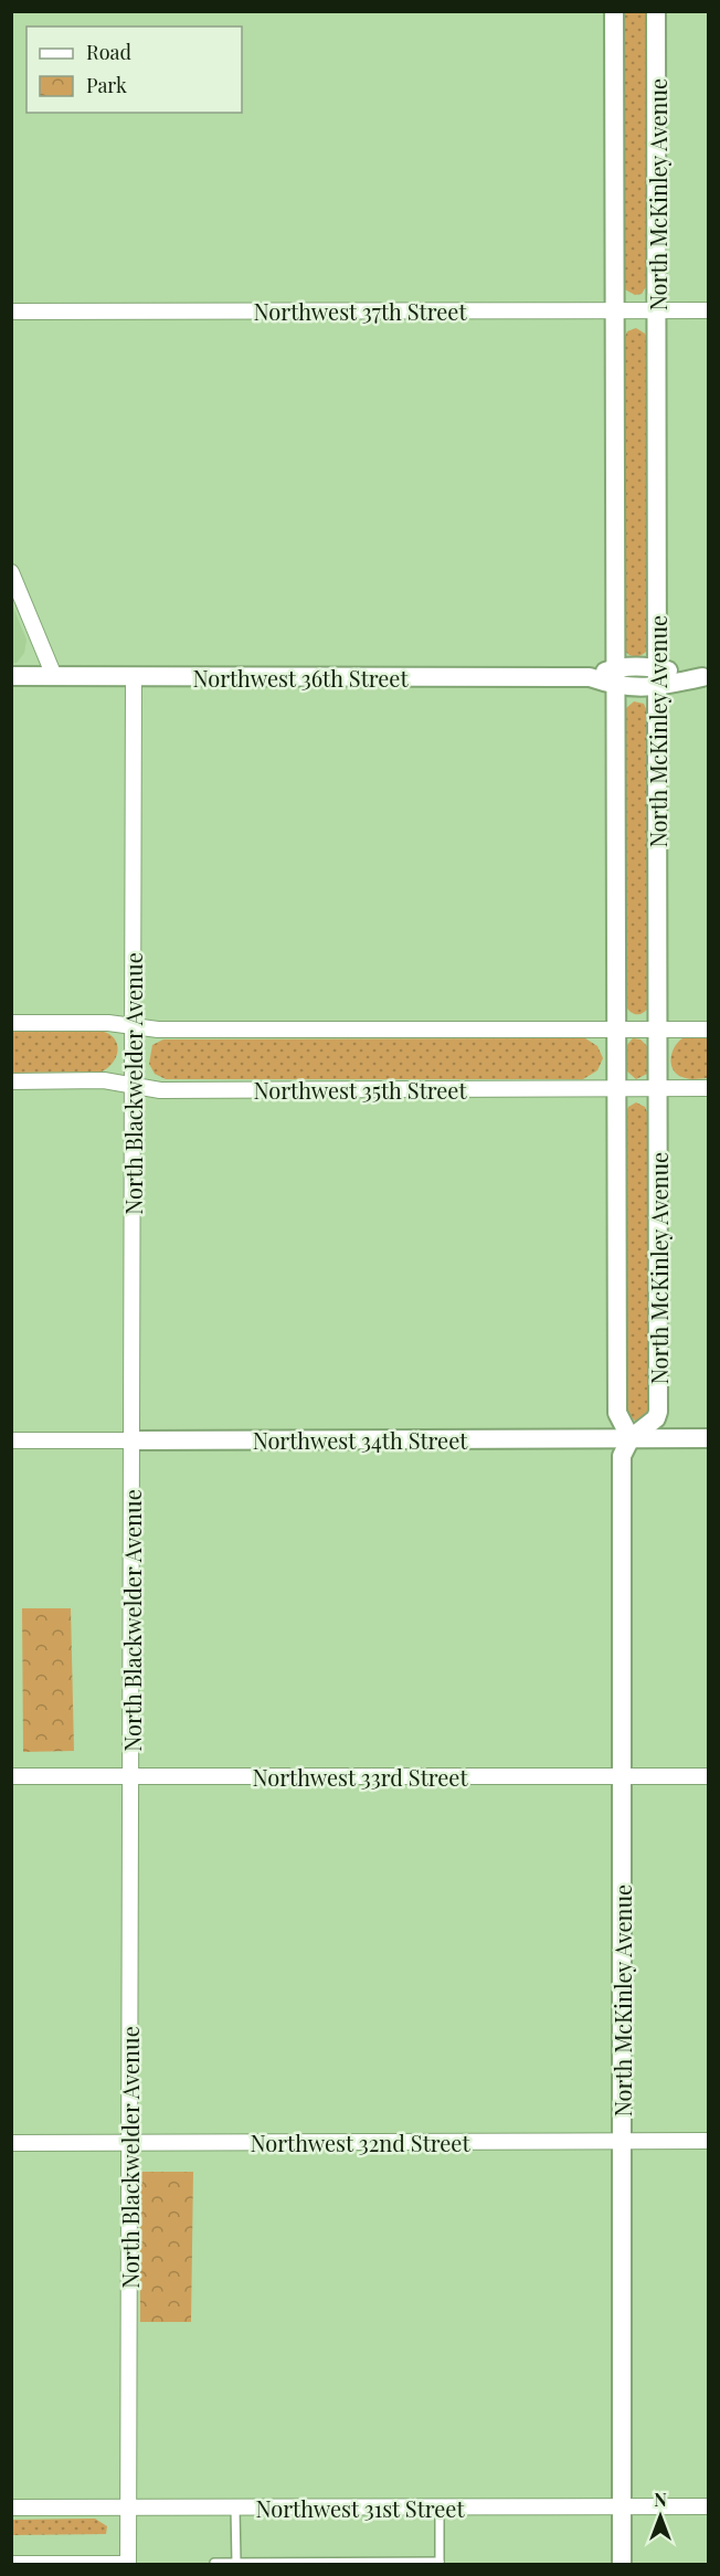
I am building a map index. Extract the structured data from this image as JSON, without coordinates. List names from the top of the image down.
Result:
{
  "streets": {
    "street": [
      "North McKinley Avenue",
      "Northwest 37th Street",
      "Northwest 36th Street",
      "North Blackwelder Avenue",
      "Northwest 35th Street",
      "Northwest 34th Street",
      "Northwest 33rd Street",
      "Northwest 32nd Street",
      "Northwest 31st Street"
    ]
  },
  "crossings": [
    ["North McKinley Avenue", "Northwest 37th Street"],
    ["North McKinley Avenue", "Northwest 36th Street"],
    ["North McKinley Avenue", "Northwest 35th Street"],
    ["North McKinley Avenue", "Northwest 34th Street"],
    ["North McKinley Avenue", "Northwest 33rd Street"],
    ["North McKinley Avenue", "Northwest 32nd Street"],
    ["North McKinley Avenue", "Northwest 31st Street"],
    ["Northwest 36th Street", "North Blackwelder Avenue"],
    ["North Blackwelder Avenue", "Northwest 35th Street"],
    ["North Blackwelder Avenue", "Northwest 34th Street"],
    ["North Blackwelder Avenue", "Northwest 33rd Street"],
    ["North Blackwelder Avenue", "Northwest 32nd Street"],
    ["North Blackwelder Avenue", "Northwest 31st Street"]
  ],
  "legend": ["Road", "Park"],
  "north": "top"
}
